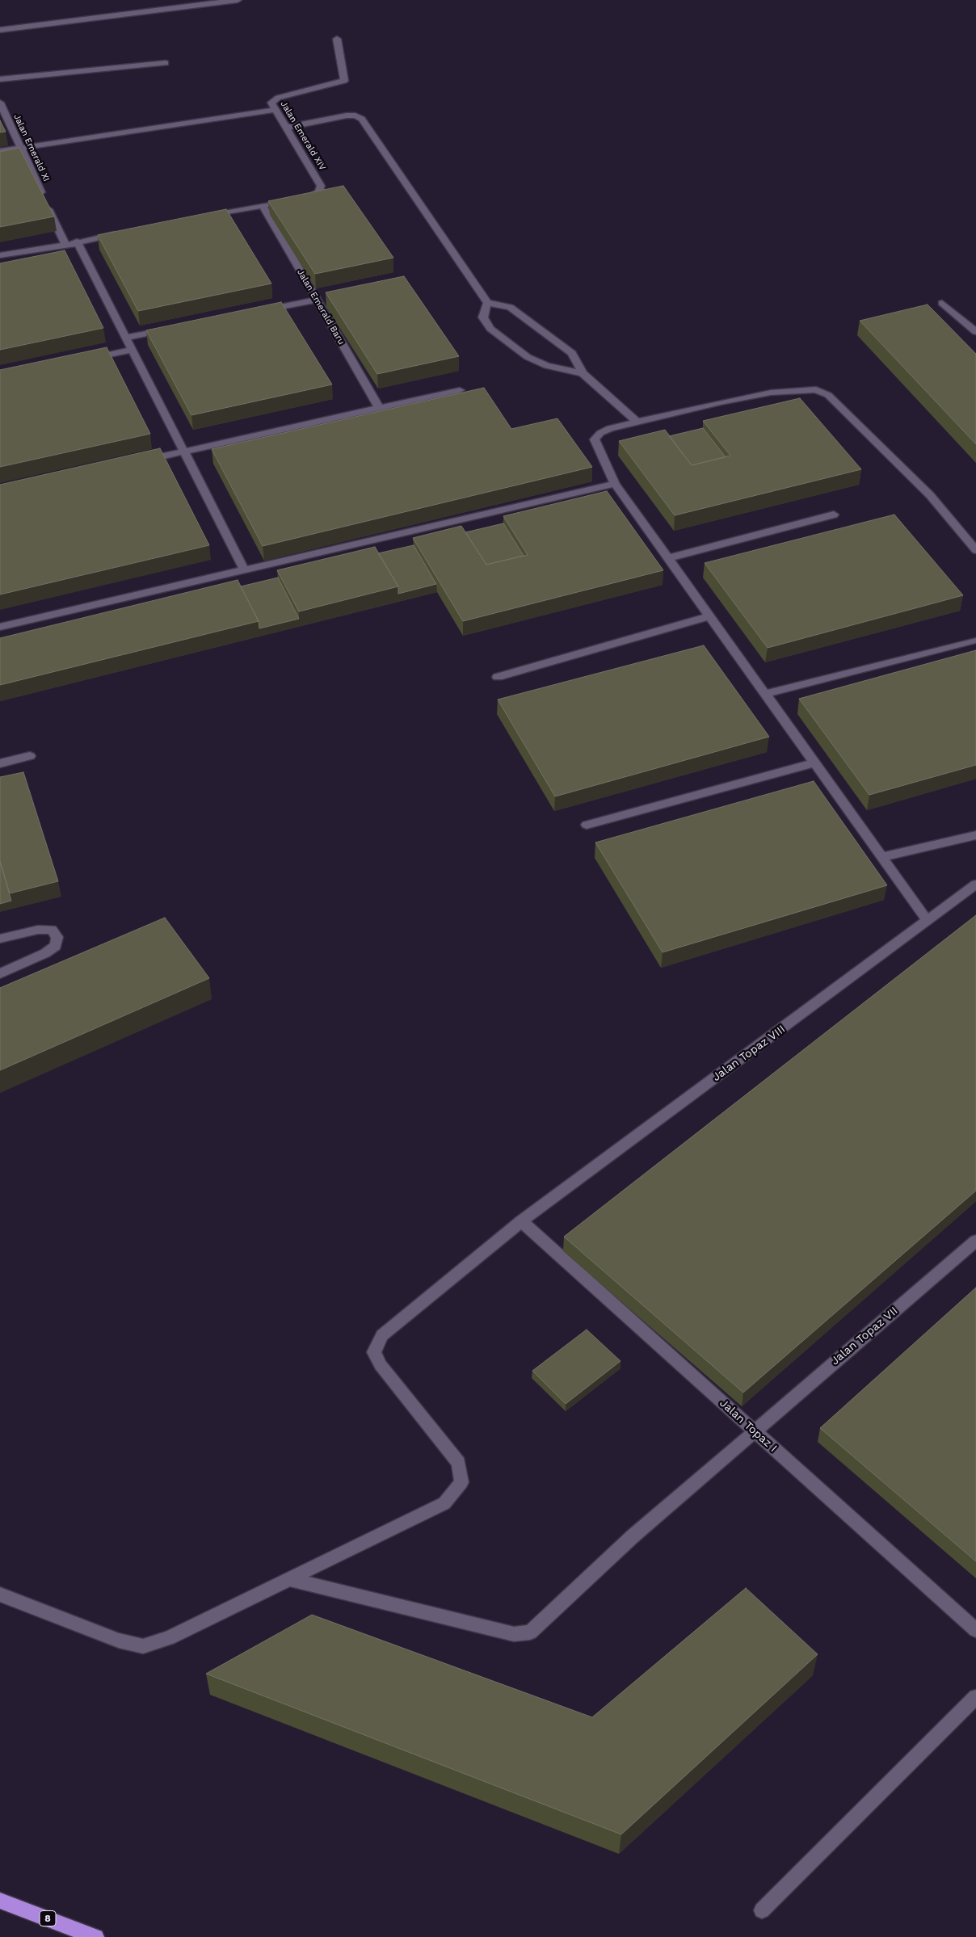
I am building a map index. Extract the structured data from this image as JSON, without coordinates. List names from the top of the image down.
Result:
{
  "streets": {
    "highway": ["8"],
    "street": [
      "Jalan Emerald XIV",
      "Jalan Emerald XI",
      "Jalan Emerald Baru",
      "Jalan Topaz VIII",
      "Jalan Topaz VII",
      "Jalan Topaz I"
    ]
  },
  "crossings": [
    ["Jalan Emerald XIV", "Jalan Emerald Baru"],
    ["Jalan Topaz VIII", "Jalan Topaz VII"],
    ["Jalan Topaz VIII", "Jalan Topaz I"],
    ["Jalan Topaz VII", "Jalan Topaz I"]
  ]
}
